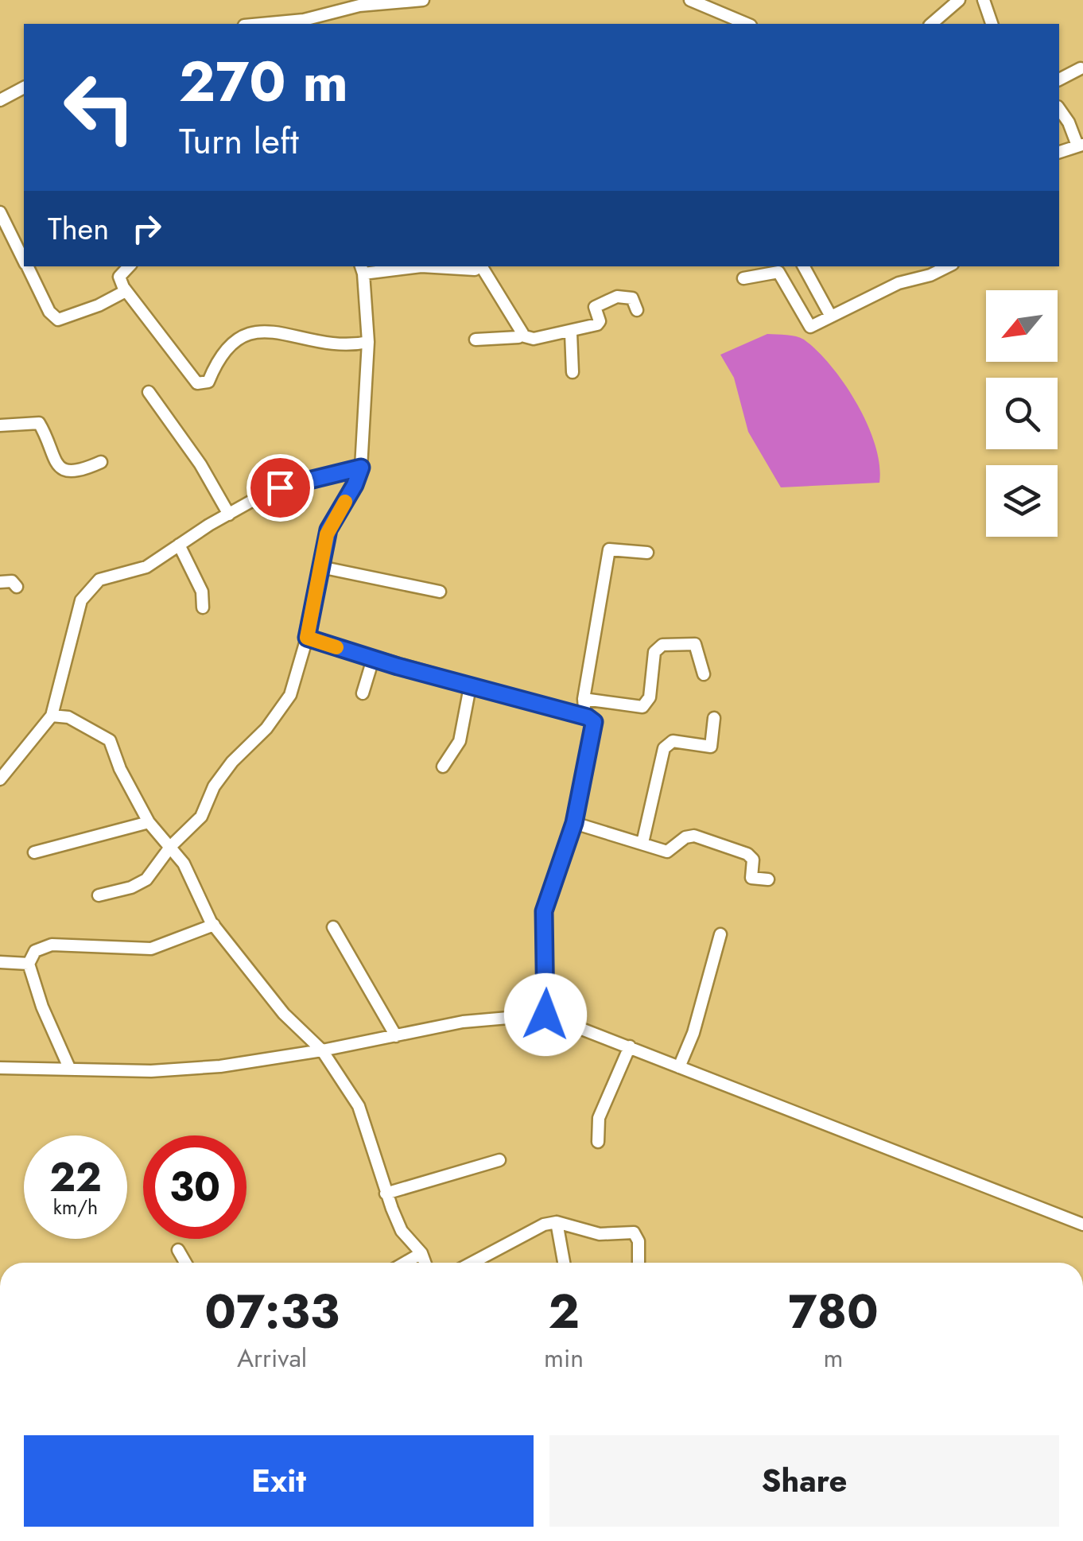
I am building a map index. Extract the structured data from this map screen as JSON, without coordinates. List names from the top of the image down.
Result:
{
  "north": "bottom left",
  "page": {
    "turn": ["270 m", "Turn left"],
    "then": "Then",
    "speed": "22 km/h",
    "limit": "30",
    "eta": [
      "07:33",
      "Arrival",
      "2",
      "min",
      "780",
      "m"
    ],
    "buttons": ["Exit", "Share"]
  }
}
